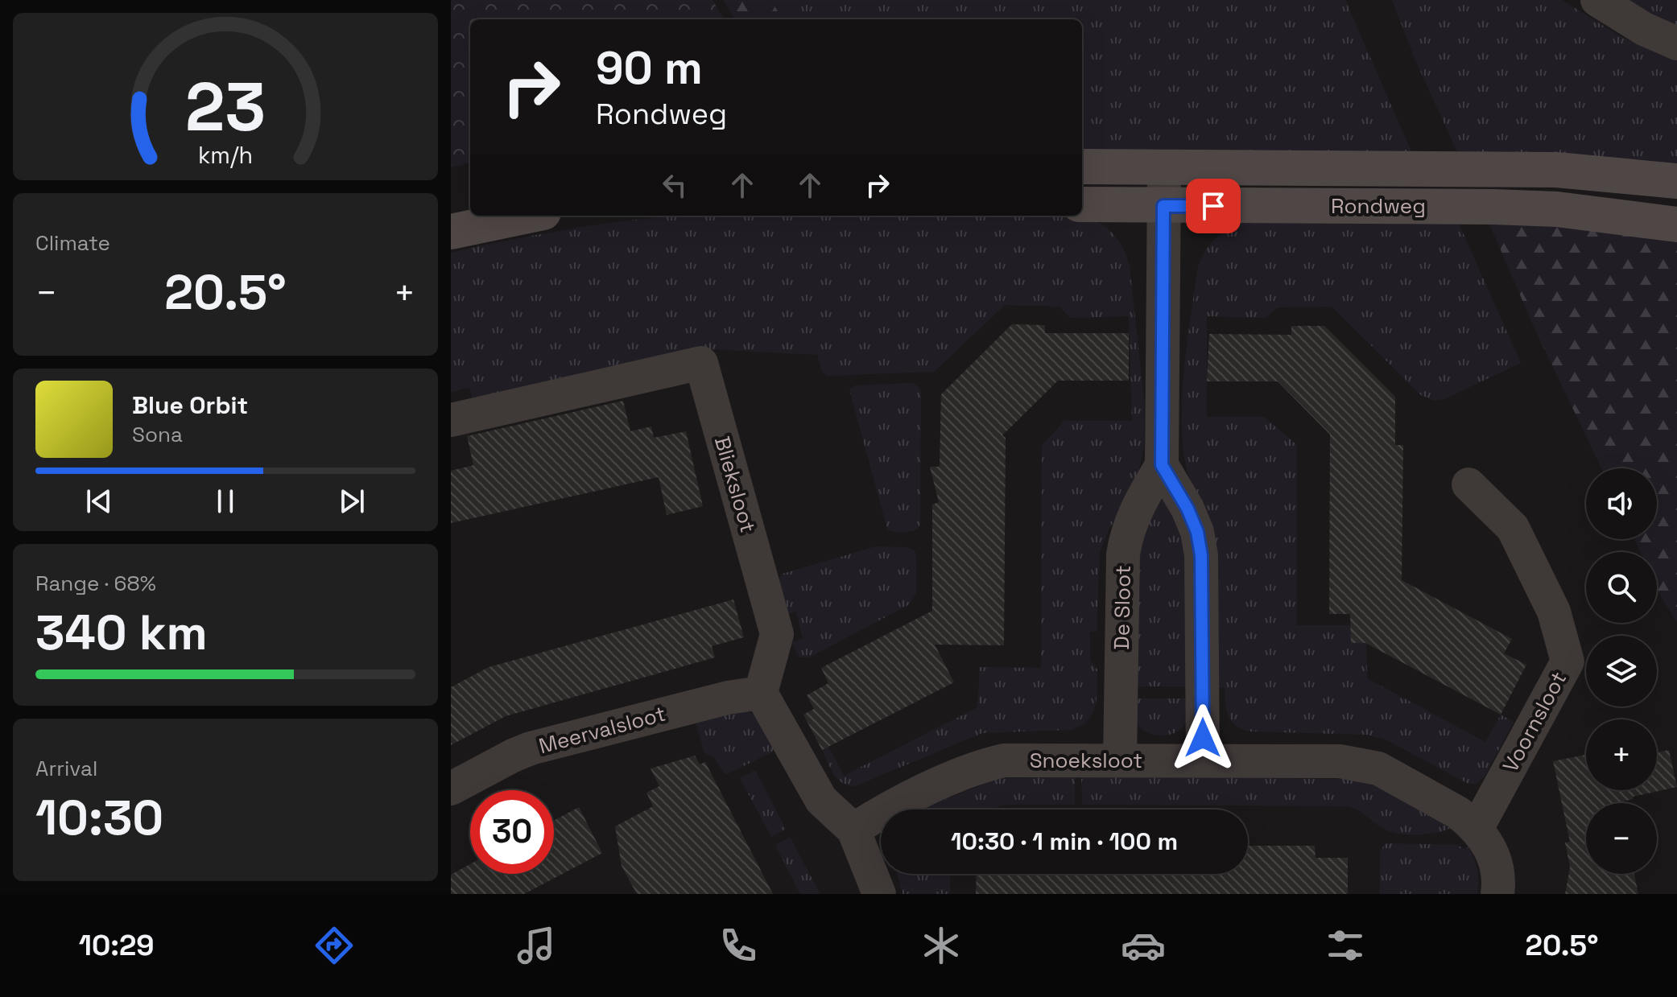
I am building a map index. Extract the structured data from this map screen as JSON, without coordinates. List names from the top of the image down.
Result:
{
  "streets": {
    "main road": ["Rondweg"],
    "street": [
      "Blieksloot",
      "De Sloot",
      "Voornsloot",
      "Meervalsloot",
      "Snoeksloot"
    ]
  },
  "crossings": [
    ["Rondweg", "De Sloot"],
    ["Blieksloot", "Meervalsloot"],
    ["De Sloot", "Snoeksloot"],
    ["Voornsloot", "Snoeksloot"]
  ],
  "page": {
    "turn": ["90 m", "Rondweg"],
    "tile": [
      "Climate",
      ["Range · 68%", "340 km"],
      ["Arrival", "10:30"]
    ],
    "heat": ["−", "20.5°", "+"],
    "song": ["Blue Orbit", "Sona"],
    "map_buttons": ["+", "−"],
    "limit": "30",
    "trip": "10:30 · 1 min · 100 m",
    "tabs": ["10:29", "20.5°"],
    "gauge": ["23", "km/h"]
  }
}
